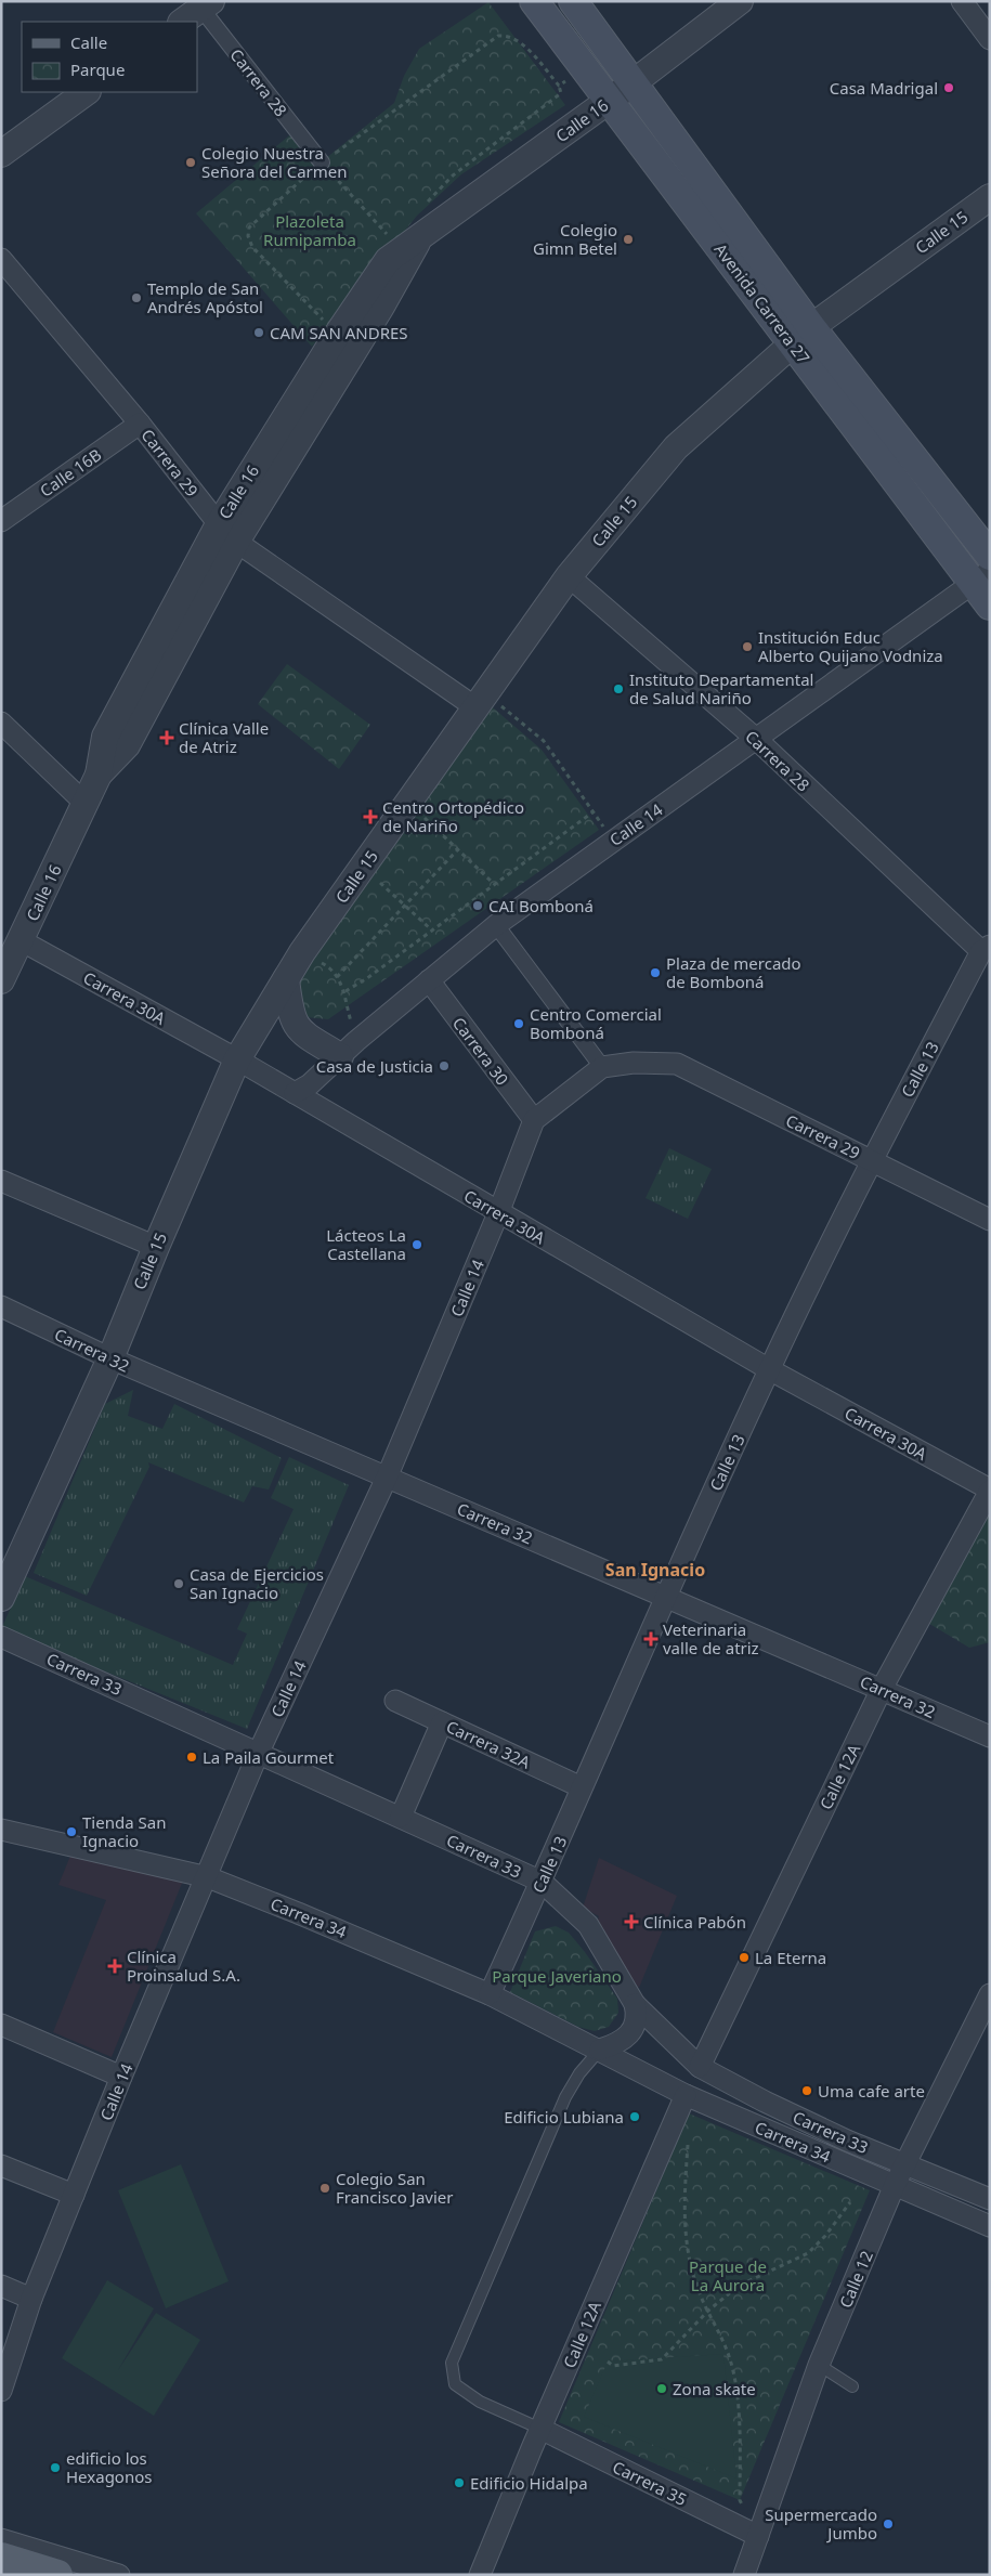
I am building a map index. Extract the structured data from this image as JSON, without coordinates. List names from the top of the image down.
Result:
{
  "streets": {
    "main road": ["Avenida Carrera 27"],
    "street": [
      "Carrera 28",
      "Calle 16",
      "Calle 15",
      "Carrera 29",
      "Calle 16B",
      "Calle 14",
      "Carrera 30A",
      "Carrera 30",
      "Calle 13",
      "Carrera 32",
      "Carrera 33",
      "Carrera 32A",
      "Calle 12A",
      "Carrera 34",
      "Calle 12",
      "Carrera 35"
    ]
  },
  "crossings": [
    ["Carrera 28", "Calle 15"],
    ["Carrera 28", "Calle 14"],
    ["Carrera 28", "Calle 13"],
    ["Calle 16", "Avenida Carrera 27"],
    ["Calle 16", "Carrera 29"],
    ["Calle 16", "Carrera 30A"],
    ["Calle 15", "Avenida Carrera 27"],
    ["Calle 15", "Carrera 29"],
    ["Calle 15", "Carrera 30A"],
    ["Calle 15", "Carrera 32"],
    ["Avenida Carrera 27", "Calle 14"],
    ["Carrera 29", "Calle 16B"],
    ["Carrera 29", "Calle 13"],
    ["Calle 14", "Carrera 30A"],
    ["Calle 14", "Carrera 30"],
    ["Calle 14", "Carrera 32"],
    ["Calle 14", "Carrera 33"],
    ["Calle 14", "Carrera 34"],
    ["Carrera 30A", "Calle 13"],
    ["Carrera 30A", "Calle 12A"],
    ["Calle 13", "Carrera 32"],
    ["Calle 13", "Carrera 33"],
    ["Calle 13", "Carrera 32A"],
    ["Calle 13", "Carrera 34"],
    ["Carrera 32", "Calle 12A"],
    ["Carrera 33", "Calle 12A"],
    ["Carrera 33", "Calle 12"],
    ["Calle 12A", "Carrera 34"],
    ["Calle 12A", "Carrera 35"],
    ["Carrera 34", "Calle 12"],
    ["Calle 12", "Carrera 35"]
  ],
  "districts": ["San Ignacio"],
  "parks": ["Plazoleta Rumipamba", "Parque Javeriano", "Parque de La Aurora"],
  "places": {
    "other": [
      "Casa Madrigal",
      "Colegio Nuestra Señora del Carmen",
      "Colegio Gimn Betel",
      "Templo de San Andrés Apóstol",
      "CAM SAN ANDRES",
      "Institución Educ Alberto Quijano Vodniza",
      "Instituto Departamental de Salud Nariño",
      "CAI Bomboná",
      "Plaza de mercado de Bomboná",
      "Centro Comercial Bomboná",
      "Casa de Justicia",
      "Lácteos La Castellana",
      "Casa de Ejercicios San Ignacio",
      "La Paila Gourmet",
      "Tienda San Ignacio",
      "La Eterna",
      "Uma cafe arte",
      "Edificio Lubiana",
      "Colegio San Francisco Javier",
      "Zona skate",
      "edificio los Hexagonos",
      "Edificio Hidalpa",
      "Supermercado Jumbo"
    ],
    "health": [
      "Clínica Valle de Atriz",
      "Centro Ortopédico de Nariño",
      "Veterinaria valle de atriz",
      "Clínica Pabón",
      "Clínica Proinsalud S.A."
    ]
  },
  "legend": ["Calle", "Parque"]
}
